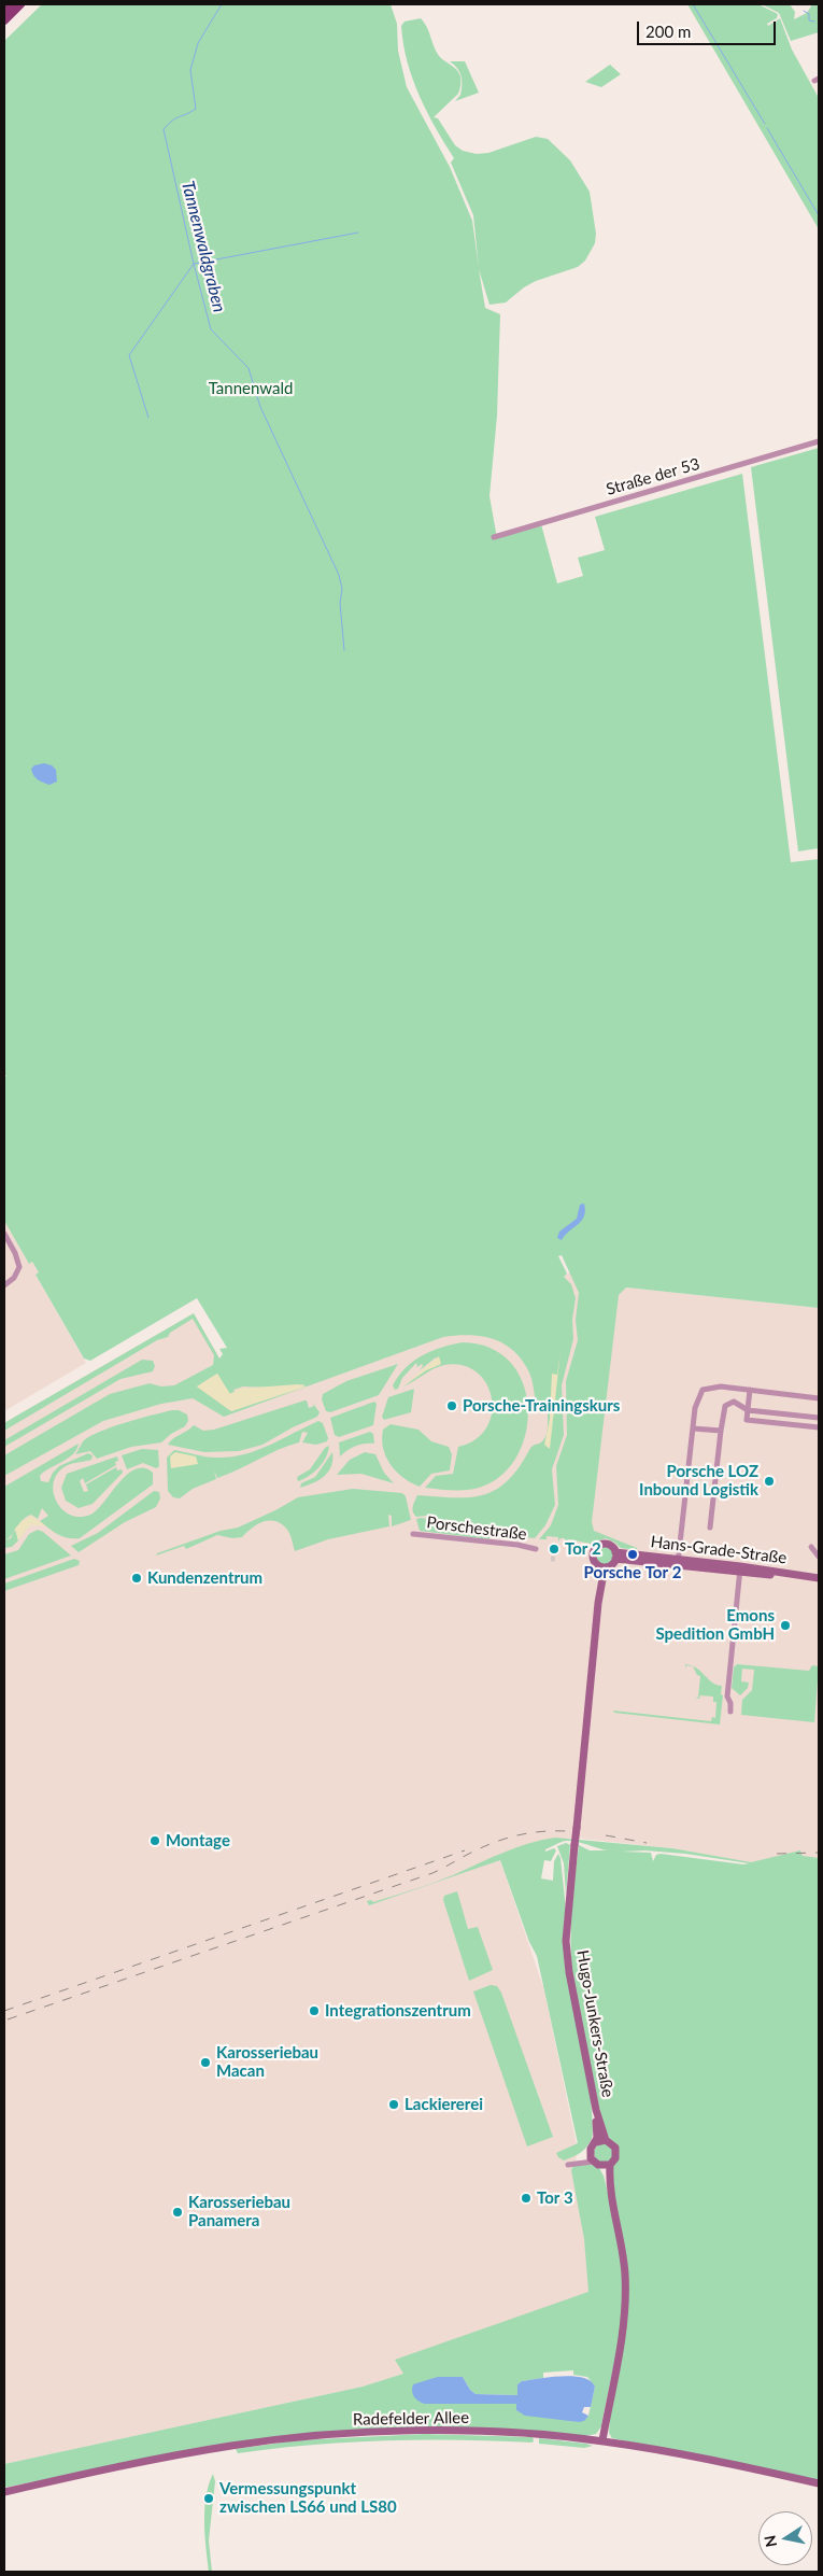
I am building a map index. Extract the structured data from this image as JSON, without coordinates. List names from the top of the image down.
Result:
{
  "streets": {
    "street": [
      "Straße der 53",
      "Porschestraße",
      "Hans-Grade-Straße",
      "Hugo-Junkers-Straße",
      "Radefelder Allee"
    ]
  },
  "crossings": [
    ["Hans-Grade-Straße", "Hugo-Junkers-Straße"],
    ["Hugo-Junkers-Straße", "Radefelder Allee"]
  ],
  "water": ["Tannenwaldgraben"],
  "parks": ["Tannenwald"],
  "places": [
    "Porsche-Trainingskurs",
    "Porsche LOZ Inbound Logistik",
    "Tor 2",
    "Porsche Tor 2",
    "Kundenzentrum",
    "Emons Spedition GmbH",
    "Montage",
    "Integrationszentrum",
    "Karosseriebau Macan",
    "Lackiererei",
    "Tor 3",
    "Karosseriebau Panamera",
    "Vermessungspunkt zwischen LS66 und LS80"
  ],
  "scale_bar": "200 m",
  "north": "left"
}
